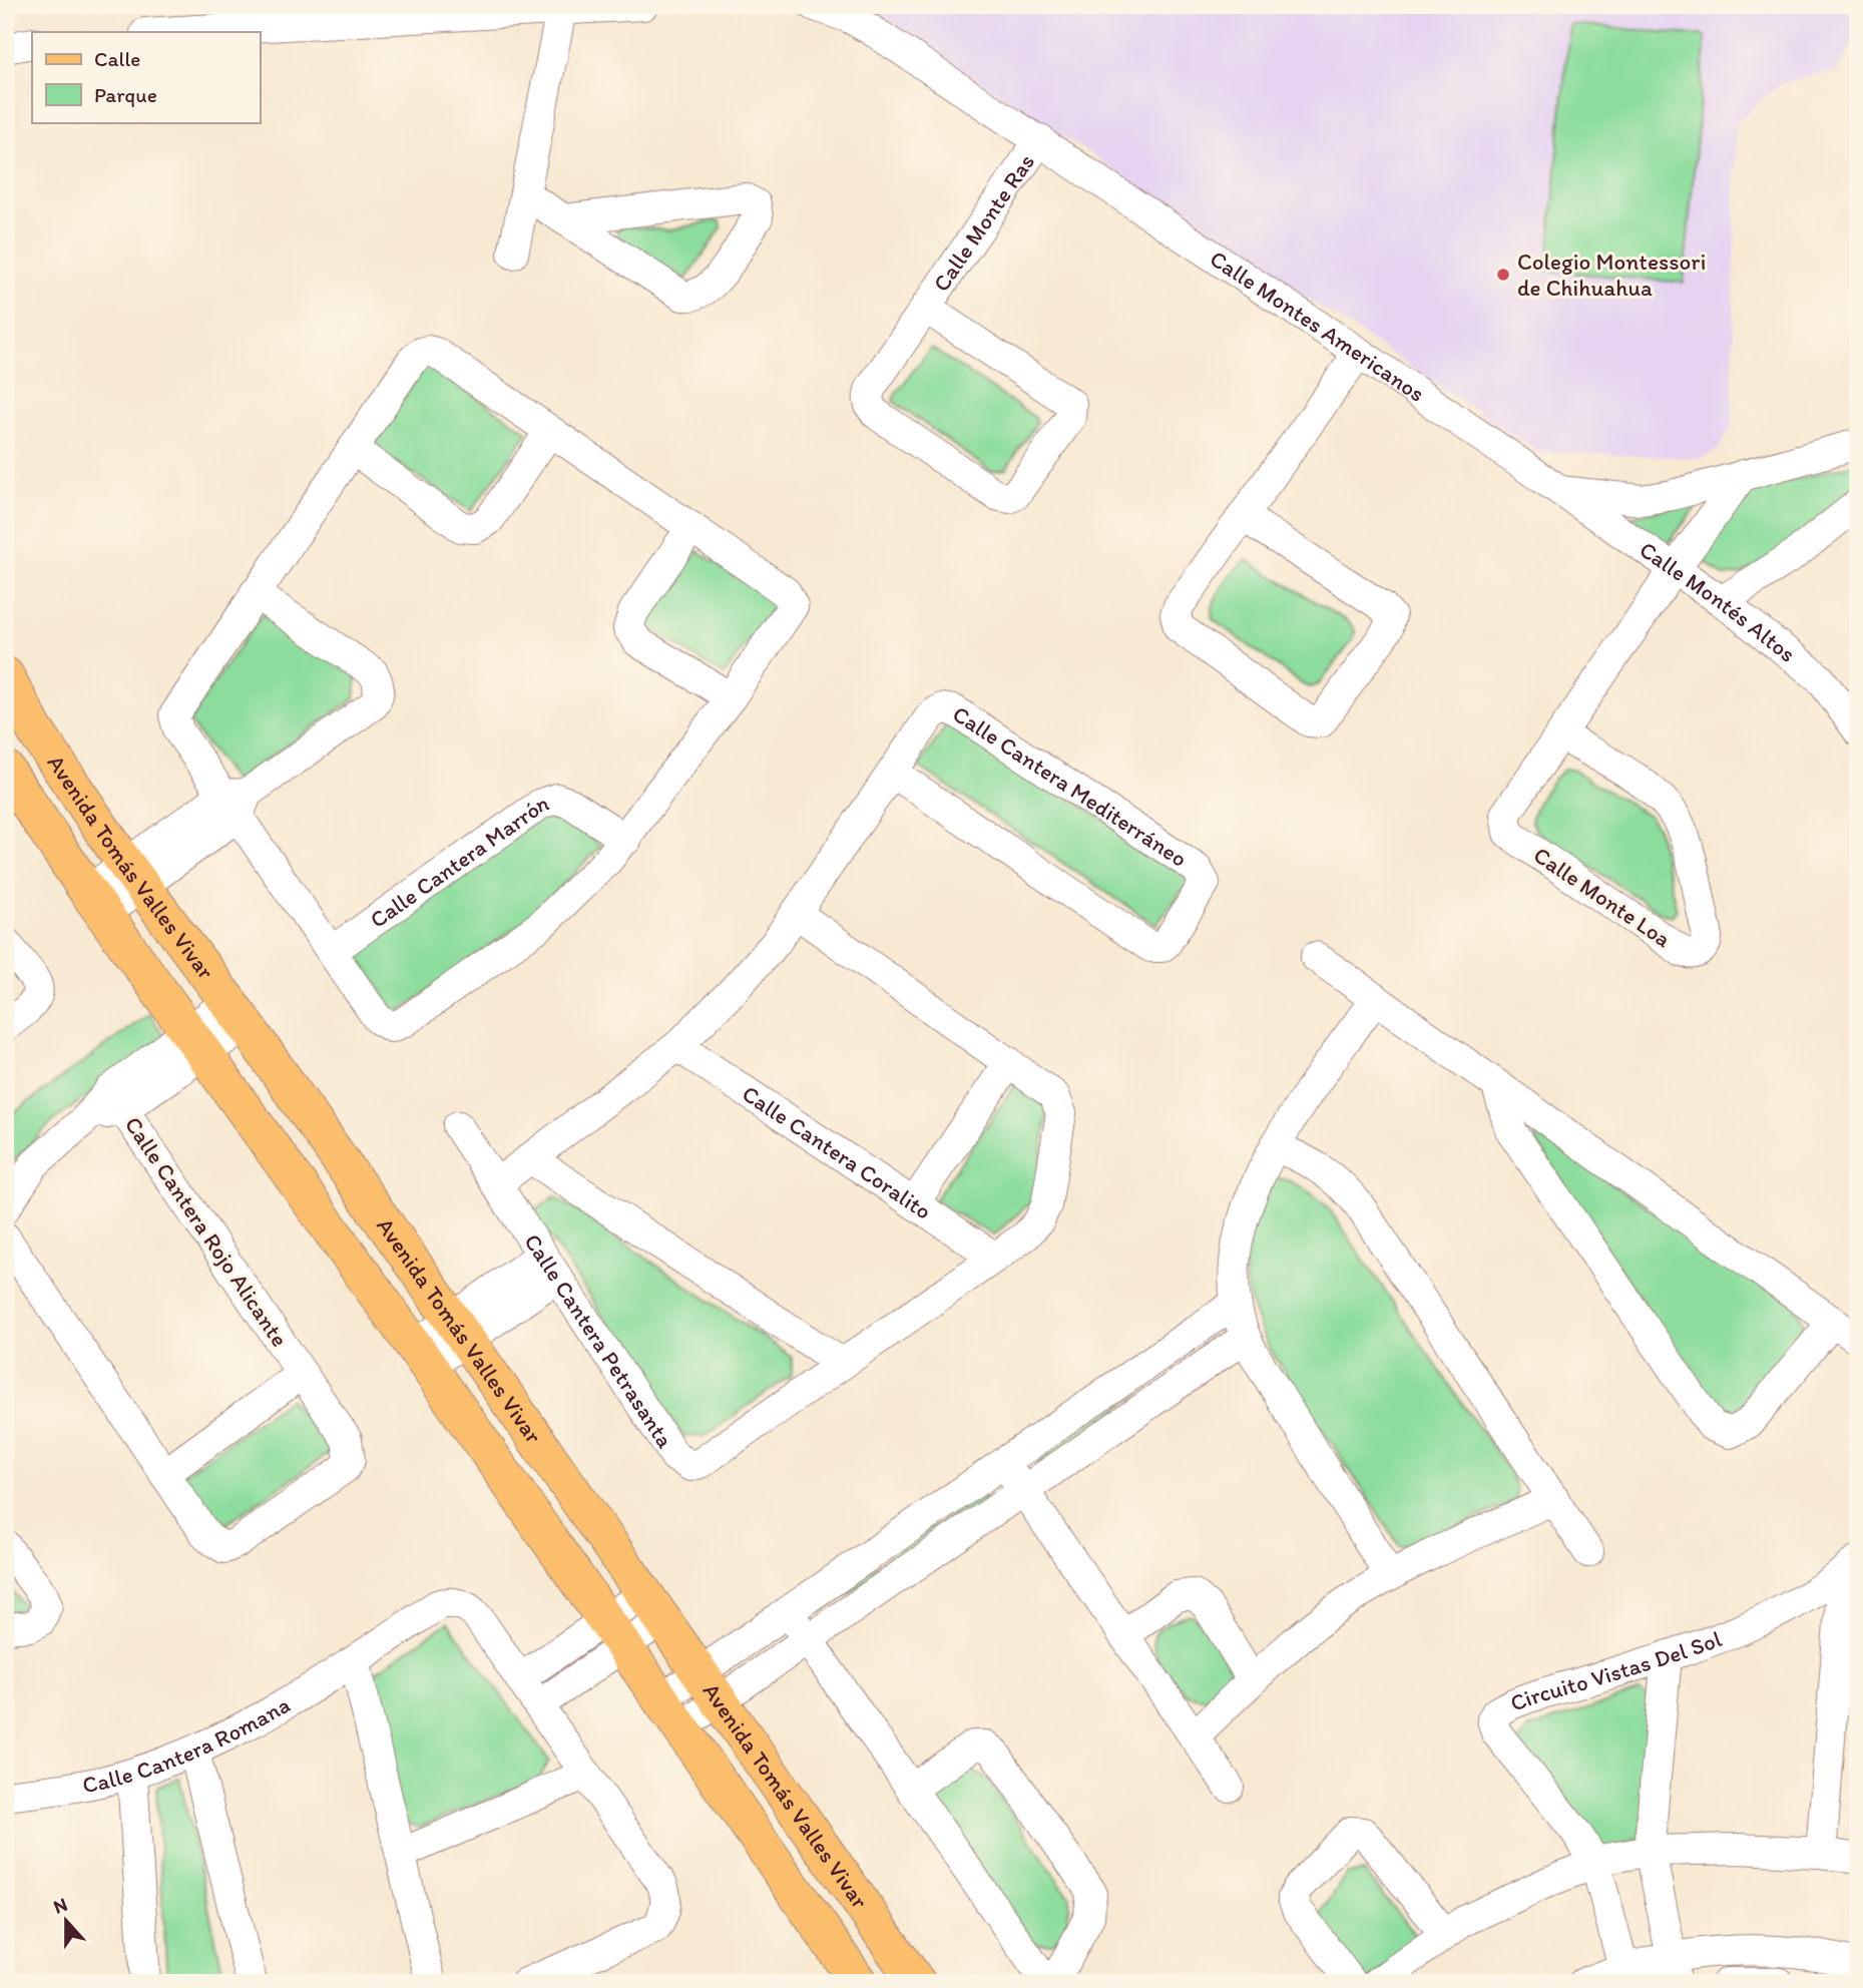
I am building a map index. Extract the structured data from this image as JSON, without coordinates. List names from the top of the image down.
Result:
{
  "streets": {
    "main road": ["Avenida Tomás Valles Vivar"],
    "street": [
      "Calle Monte Ras",
      "Calle Montes Americanos",
      "Calle Montés Altos",
      "Calle Cantera Mediterráneo",
      "Calle Cantera Marrón",
      "Calle Monte Loa",
      "Calle Cantera Coralito",
      "Calle Cantera Rojo Alicante",
      "Calle Cantera Petrasanta",
      "Circuito Vistas Del Sol",
      "Calle Cantera Romana"
    ]
  },
  "crossings": [
    ["Calle Monte Ras", "Calle Montes Americanos"],
    ["Calle Montes Americanos", "Calle Montés Altos"],
    ["Calle Montes Americanos", "Calle Monte Loa"],
    ["Calle Montés Altos", "Calle Monte Loa"],
    ["Calle Cantera Mediterráneo", "Calle Cantera Coralito"],
    ["Calle Cantera Mediterráneo", "Calle Cantera Petrasanta"],
    ["Calle Cantera Coralito", "Calle Cantera Petrasanta"]
  ],
  "places": ["Colegio Montessori de Chihuahua"],
  "legend": ["Calle", "Parque"],
  "north": "top"
}
